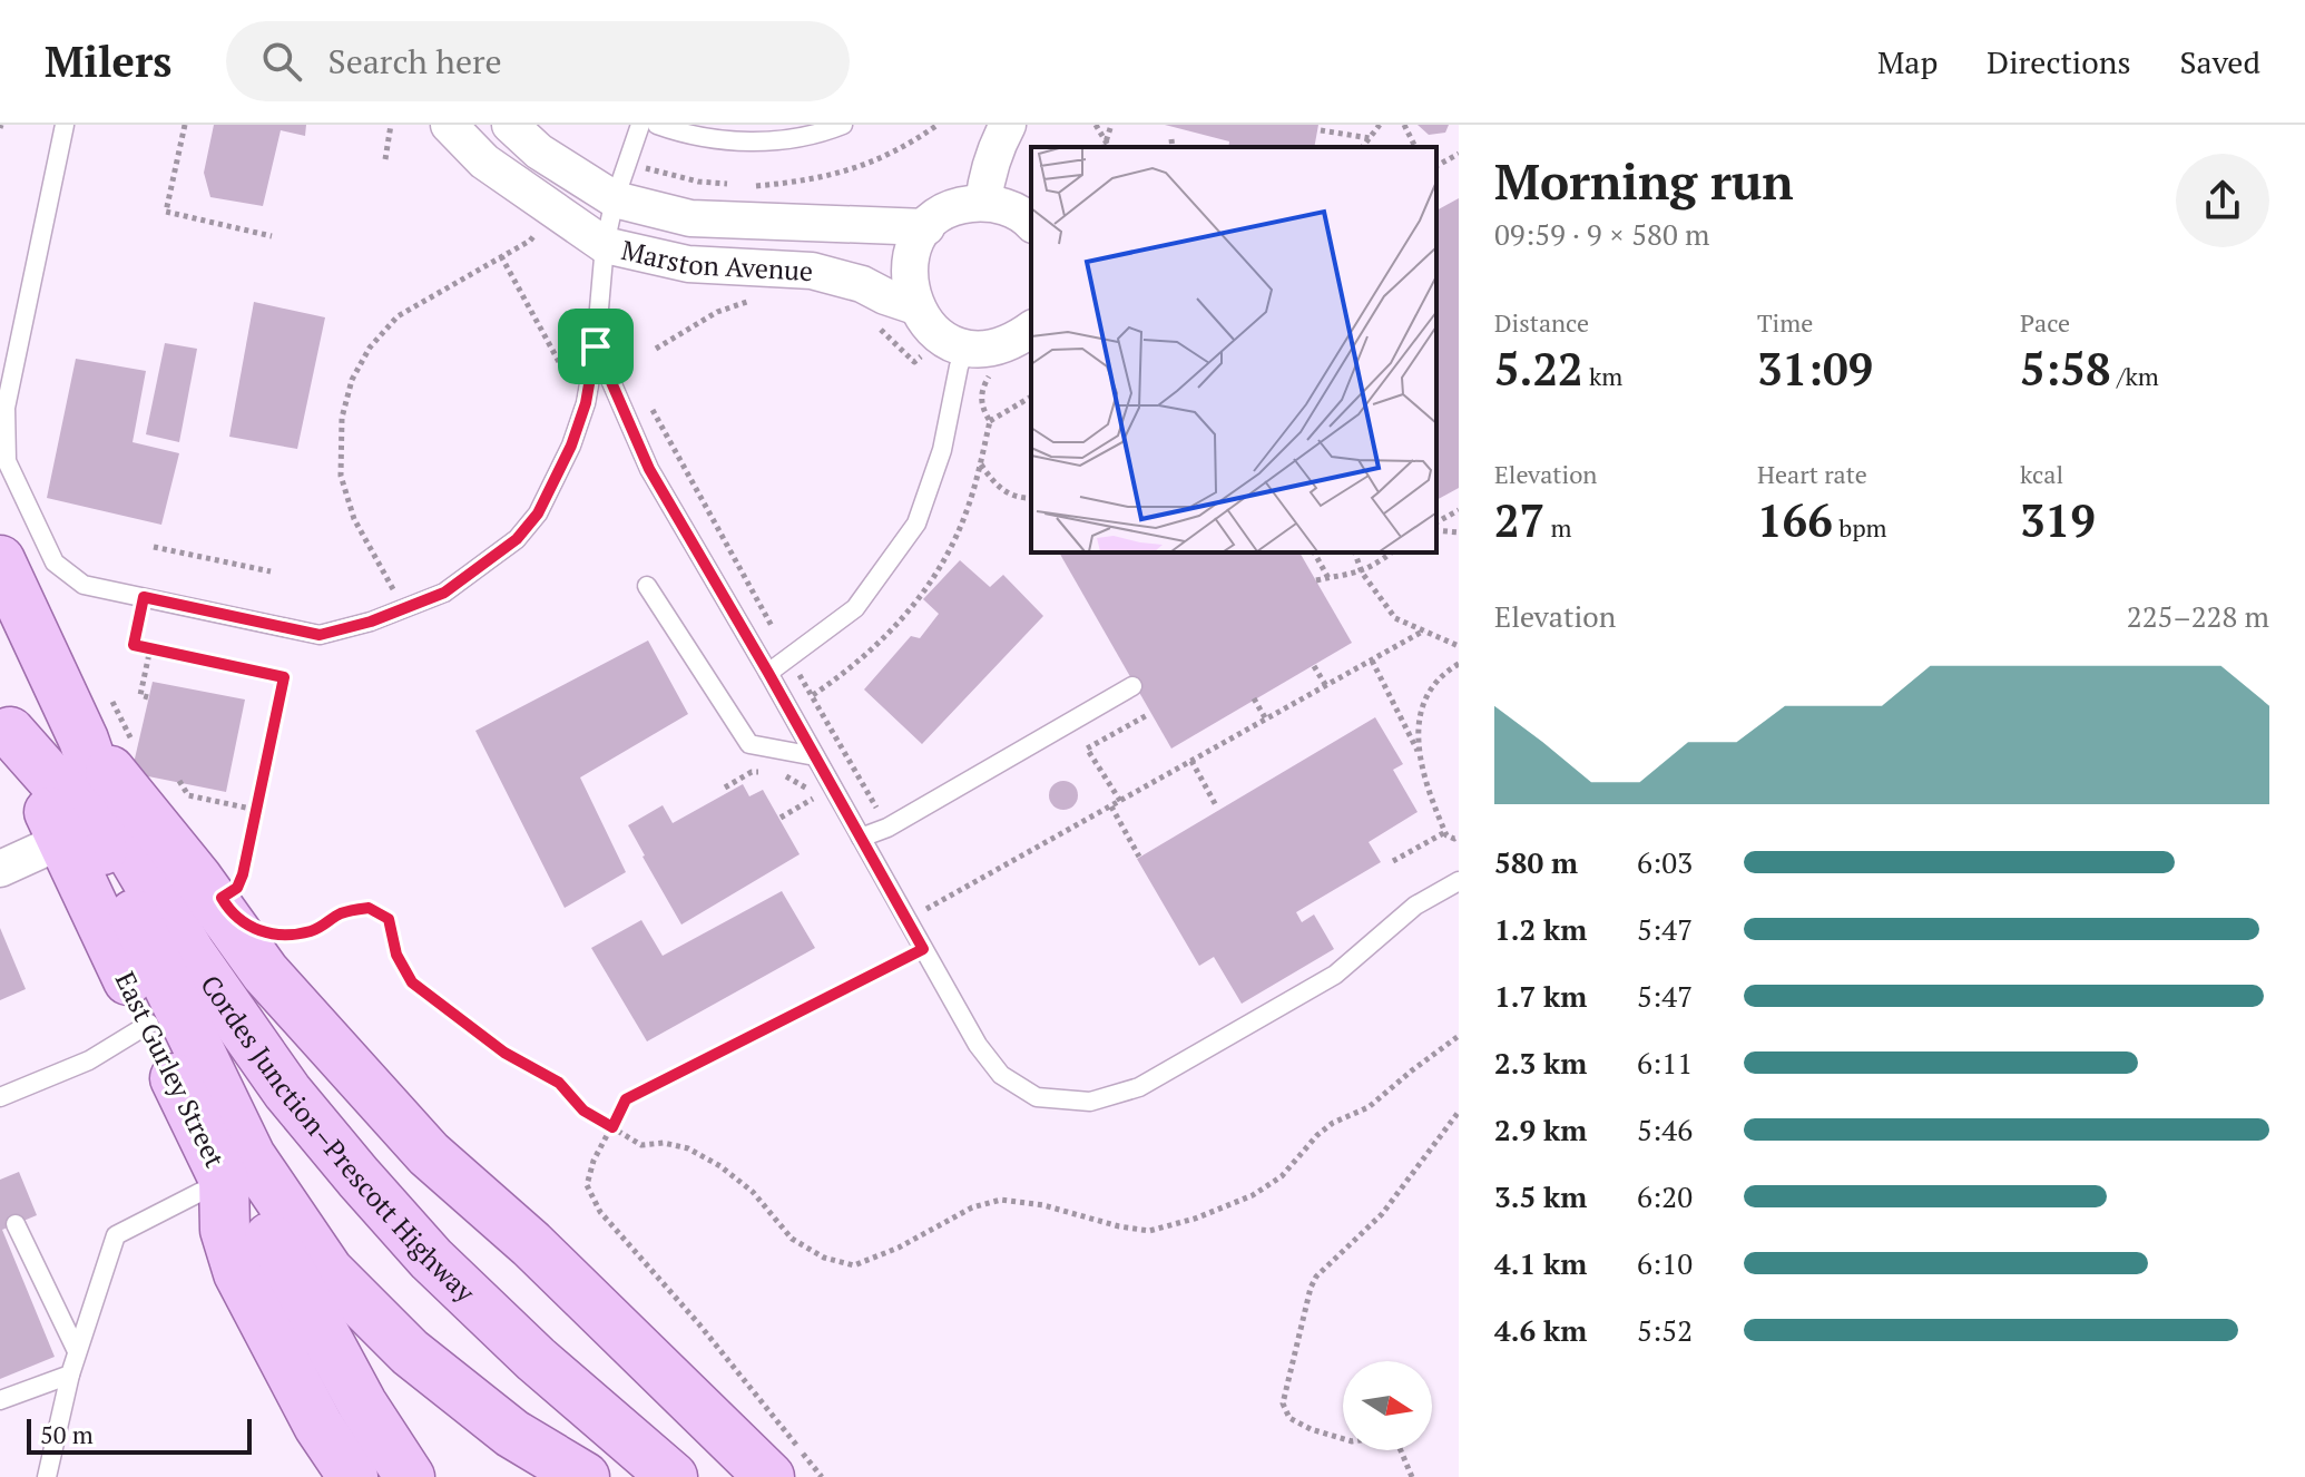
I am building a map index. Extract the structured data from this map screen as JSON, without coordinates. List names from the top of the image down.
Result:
{
  "streets": {
    "main road": ["East Gurley Street", "Cordes Junction–Prescott Highway"],
    "street": ["Marston Avenue"]
  },
  "scale_bar": "50 m",
  "north": "right",
  "page": {
    "header": "Milers",
    "search": "Search here",
    "nav": ["Map", "Directions", "Saved"],
    "heading": ["Morning run", "09:59 · 9 × 580 m"],
    "stats": [
      ["Distance", "5.22 km"],
      ["Time", "31:09"],
      ["Pace", "5:58 /km"],
      ["Elevation", "27 m"],
      ["Heart rate", "166 bpm"],
      ["kcal", "319"]
    ],
    "chart": ["Elevation", "225–228 m"],
    "list": [
      {
        "name": "580 m",
        "note": "6:03"
      },
      {
        "name": "1.2 km",
        "note": "5:47"
      },
      {
        "name": "1.7 km",
        "note": "5:47"
      },
      {
        "name": "2.3 km",
        "note": "6:11"
      },
      {
        "name": "2.9 km",
        "note": "5:46"
      },
      {
        "name": "3.5 km",
        "note": "6:20"
      },
      {
        "name": "4.1 km",
        "note": "6:10"
      },
      {
        "name": "4.6 km",
        "note": "5:52"
      }
    ],
    "scale": "50 m"
  }
}
